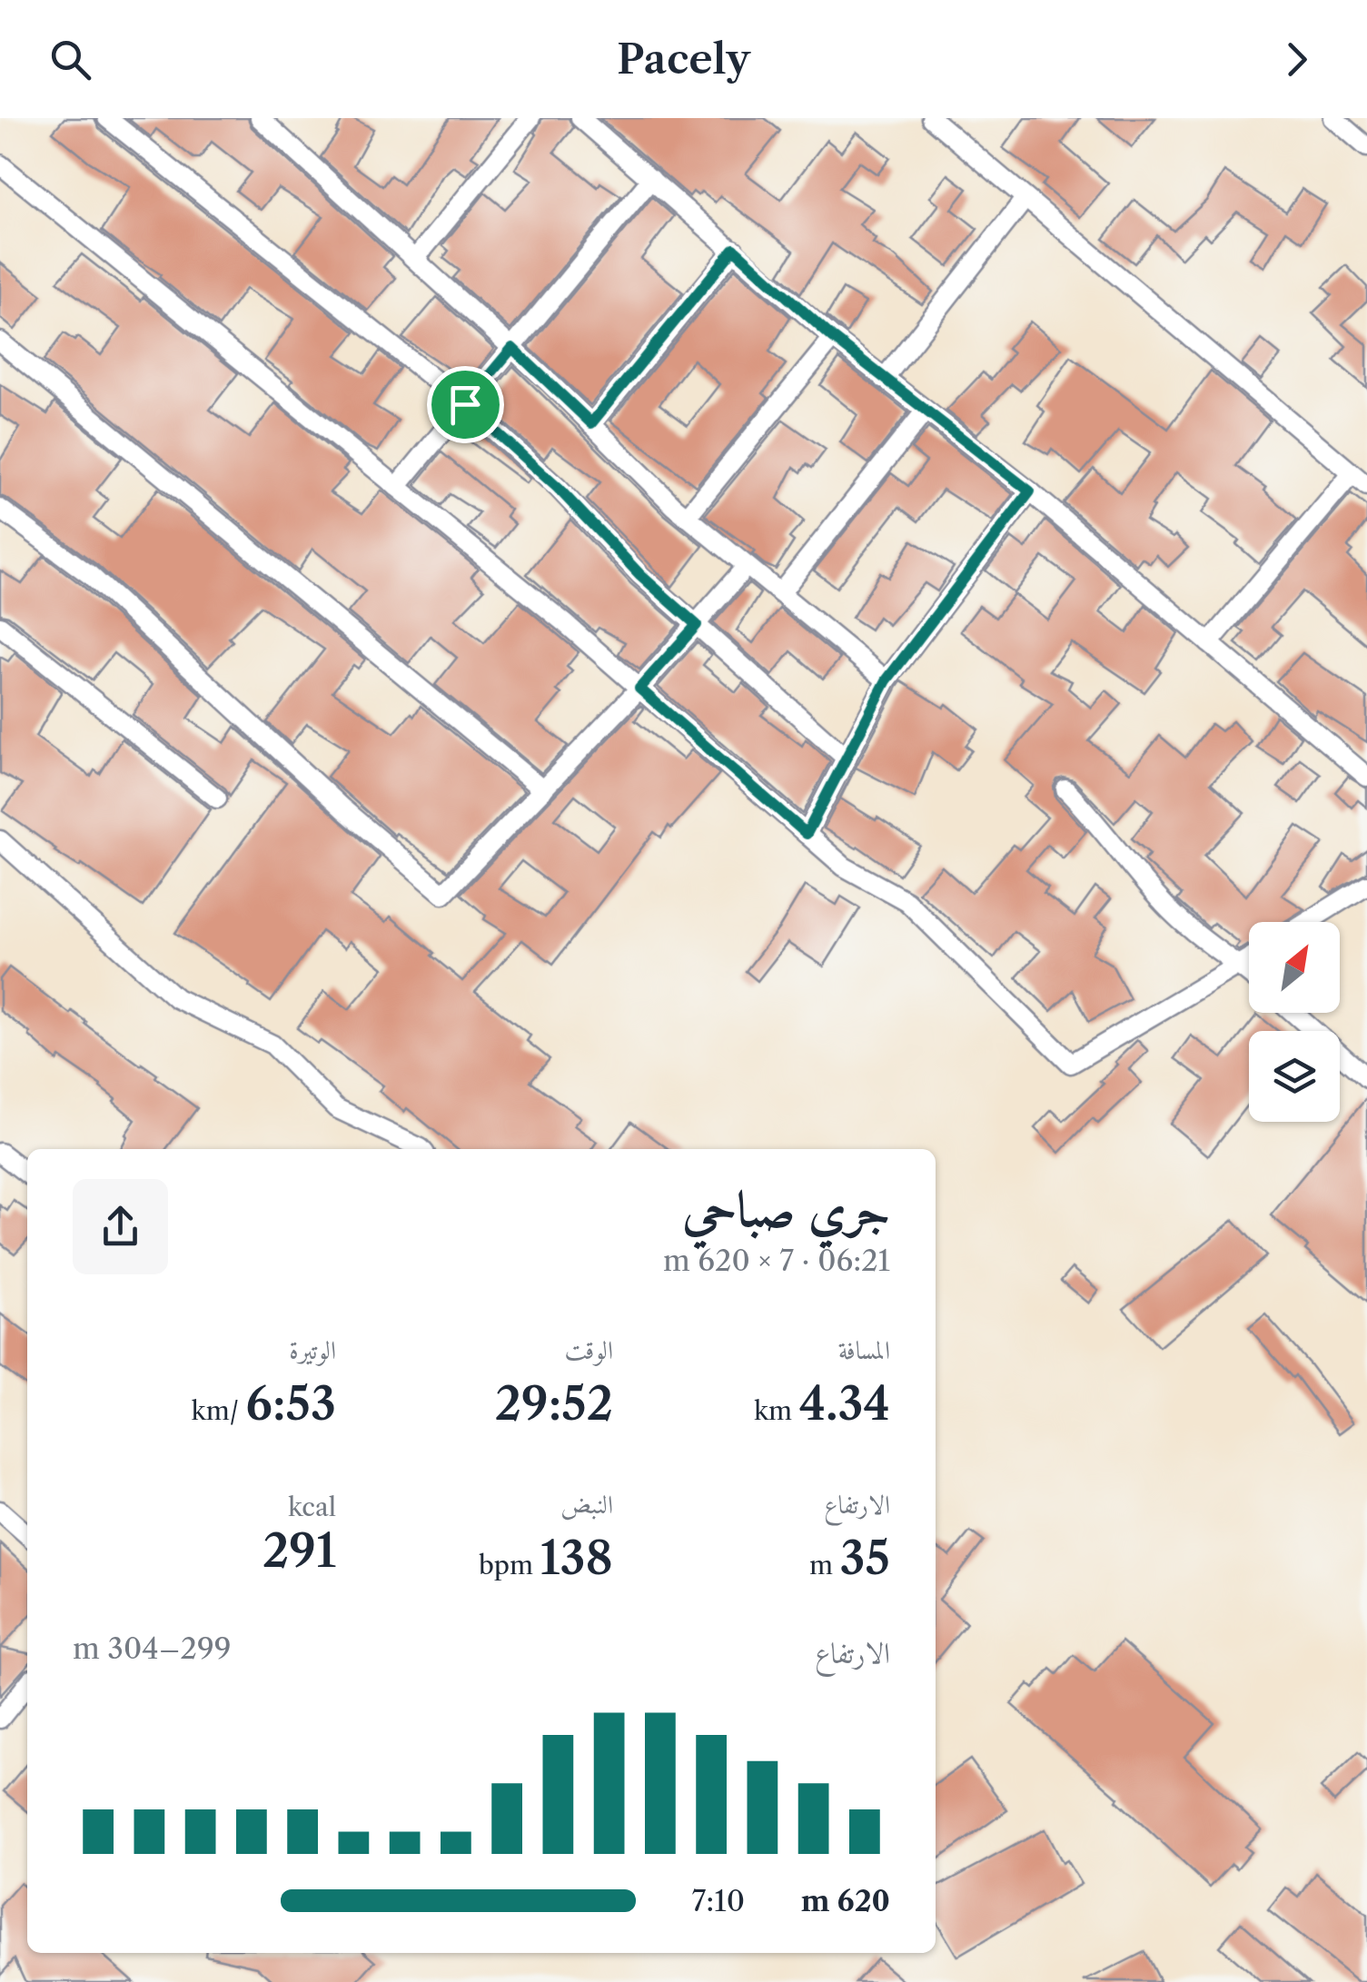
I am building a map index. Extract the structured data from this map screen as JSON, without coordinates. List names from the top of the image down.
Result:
{
  "north": "top right",
  "page": {
    "header": "Pacely",
    "heading": ["جري صباحي", "06:21 · 7 × 620 m"],
    "stats": [
      ["المسافة", "4.34 km"],
      ["الوقت", "29:52"],
      ["الوتيرة", "6:53 /km"],
      ["الارتفاع", "35 m"],
      ["النبض", "138 bpm"],
      ["kcal", "291"]
    ],
    "chart": ["الارتفاع", "299–304 m"],
    "list": [
      {
        "name": "620 m",
        "note": "7:10"
      }
    ]
  }
}
